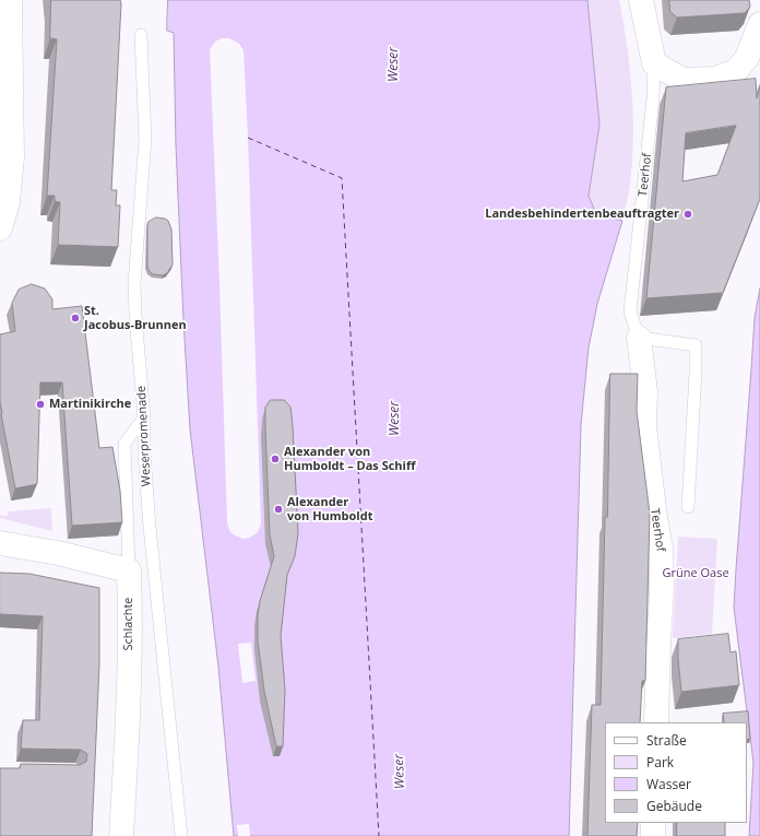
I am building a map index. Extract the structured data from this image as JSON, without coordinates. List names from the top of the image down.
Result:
{
  "streets": {
    "street": ["Teerhof", "Schlachte"],
    "lane": ["Weserpromenade"]
  },
  "crossings": [
    ["Weserpromenade", "Schlachte"]
  ],
  "water": ["Weser"],
  "parks": ["Grüne Oase"],
  "places": [
    "Landesbehindertenbeauftragter",
    "St. Jacobus-Brunnen",
    "Martinikirche",
    "Alexander von Humboldt – Das Schiff",
    "Alexander von Humboldt"
  ],
  "legend": [
    "Straße",
    "Park",
    "Wasser",
    "Gebäude"
  ]
}
